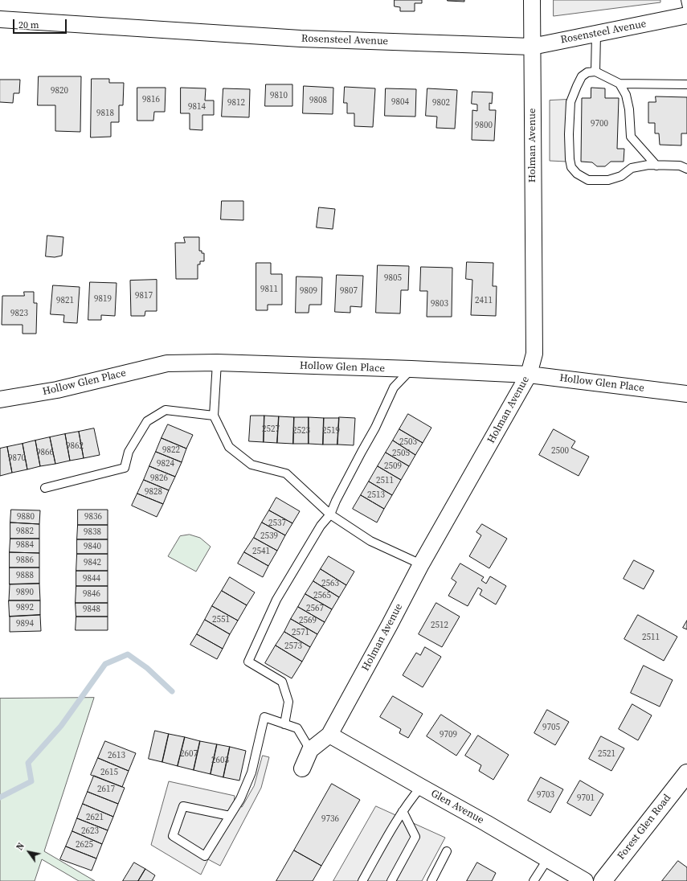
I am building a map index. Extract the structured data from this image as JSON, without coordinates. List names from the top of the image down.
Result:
{
  "streets": {
    "main road": ["Forest Glen Road"],
    "street": [
      "Rosensteel Avenue",
      "Holman Avenue",
      "Hollow Glen Place",
      "Glen Avenue"
    ]
  },
  "crossings": [
    ["Rosensteel Avenue", "Holman Avenue"],
    ["Holman Avenue", "Hollow Glen Place"],
    ["Holman Avenue", "Glen Avenue"]
  ],
  "house_numbers": [
    "9820",
    "9810",
    "9816",
    "9808",
    "9804",
    "9812",
    "9802",
    "9814",
    "9818",
    "9700",
    "9800",
    "9805",
    "9811",
    "9809",
    "9807",
    "9817",
    "9819",
    "9821",
    "2411",
    "9803",
    "9823",
    "2527",
    "2523",
    "2519",
    "2503",
    "9862",
    "9822",
    "2500",
    "9866",
    "2505",
    "9870",
    "9824",
    "2509",
    "9826",
    "2511",
    "9828",
    "2513",
    "9880",
    "9836",
    "2537",
    "9882",
    "9838",
    "2539",
    "9884",
    "9840",
    "2541",
    "9886",
    "9842",
    "9888",
    "9844",
    "2563",
    "9890",
    "9846",
    "2565",
    "9892",
    "2567",
    "9848",
    "2551",
    "2569",
    "9894",
    "2512",
    "2571",
    "2511",
    "2573",
    "9705",
    "9709",
    "2607",
    "2521",
    "2613",
    "2603",
    "2615",
    "2617",
    "9703",
    "9701",
    "2621",
    "9736",
    "2623",
    "2625"
  ],
  "scale_bar": "20 m",
  "north": "top left"
}
